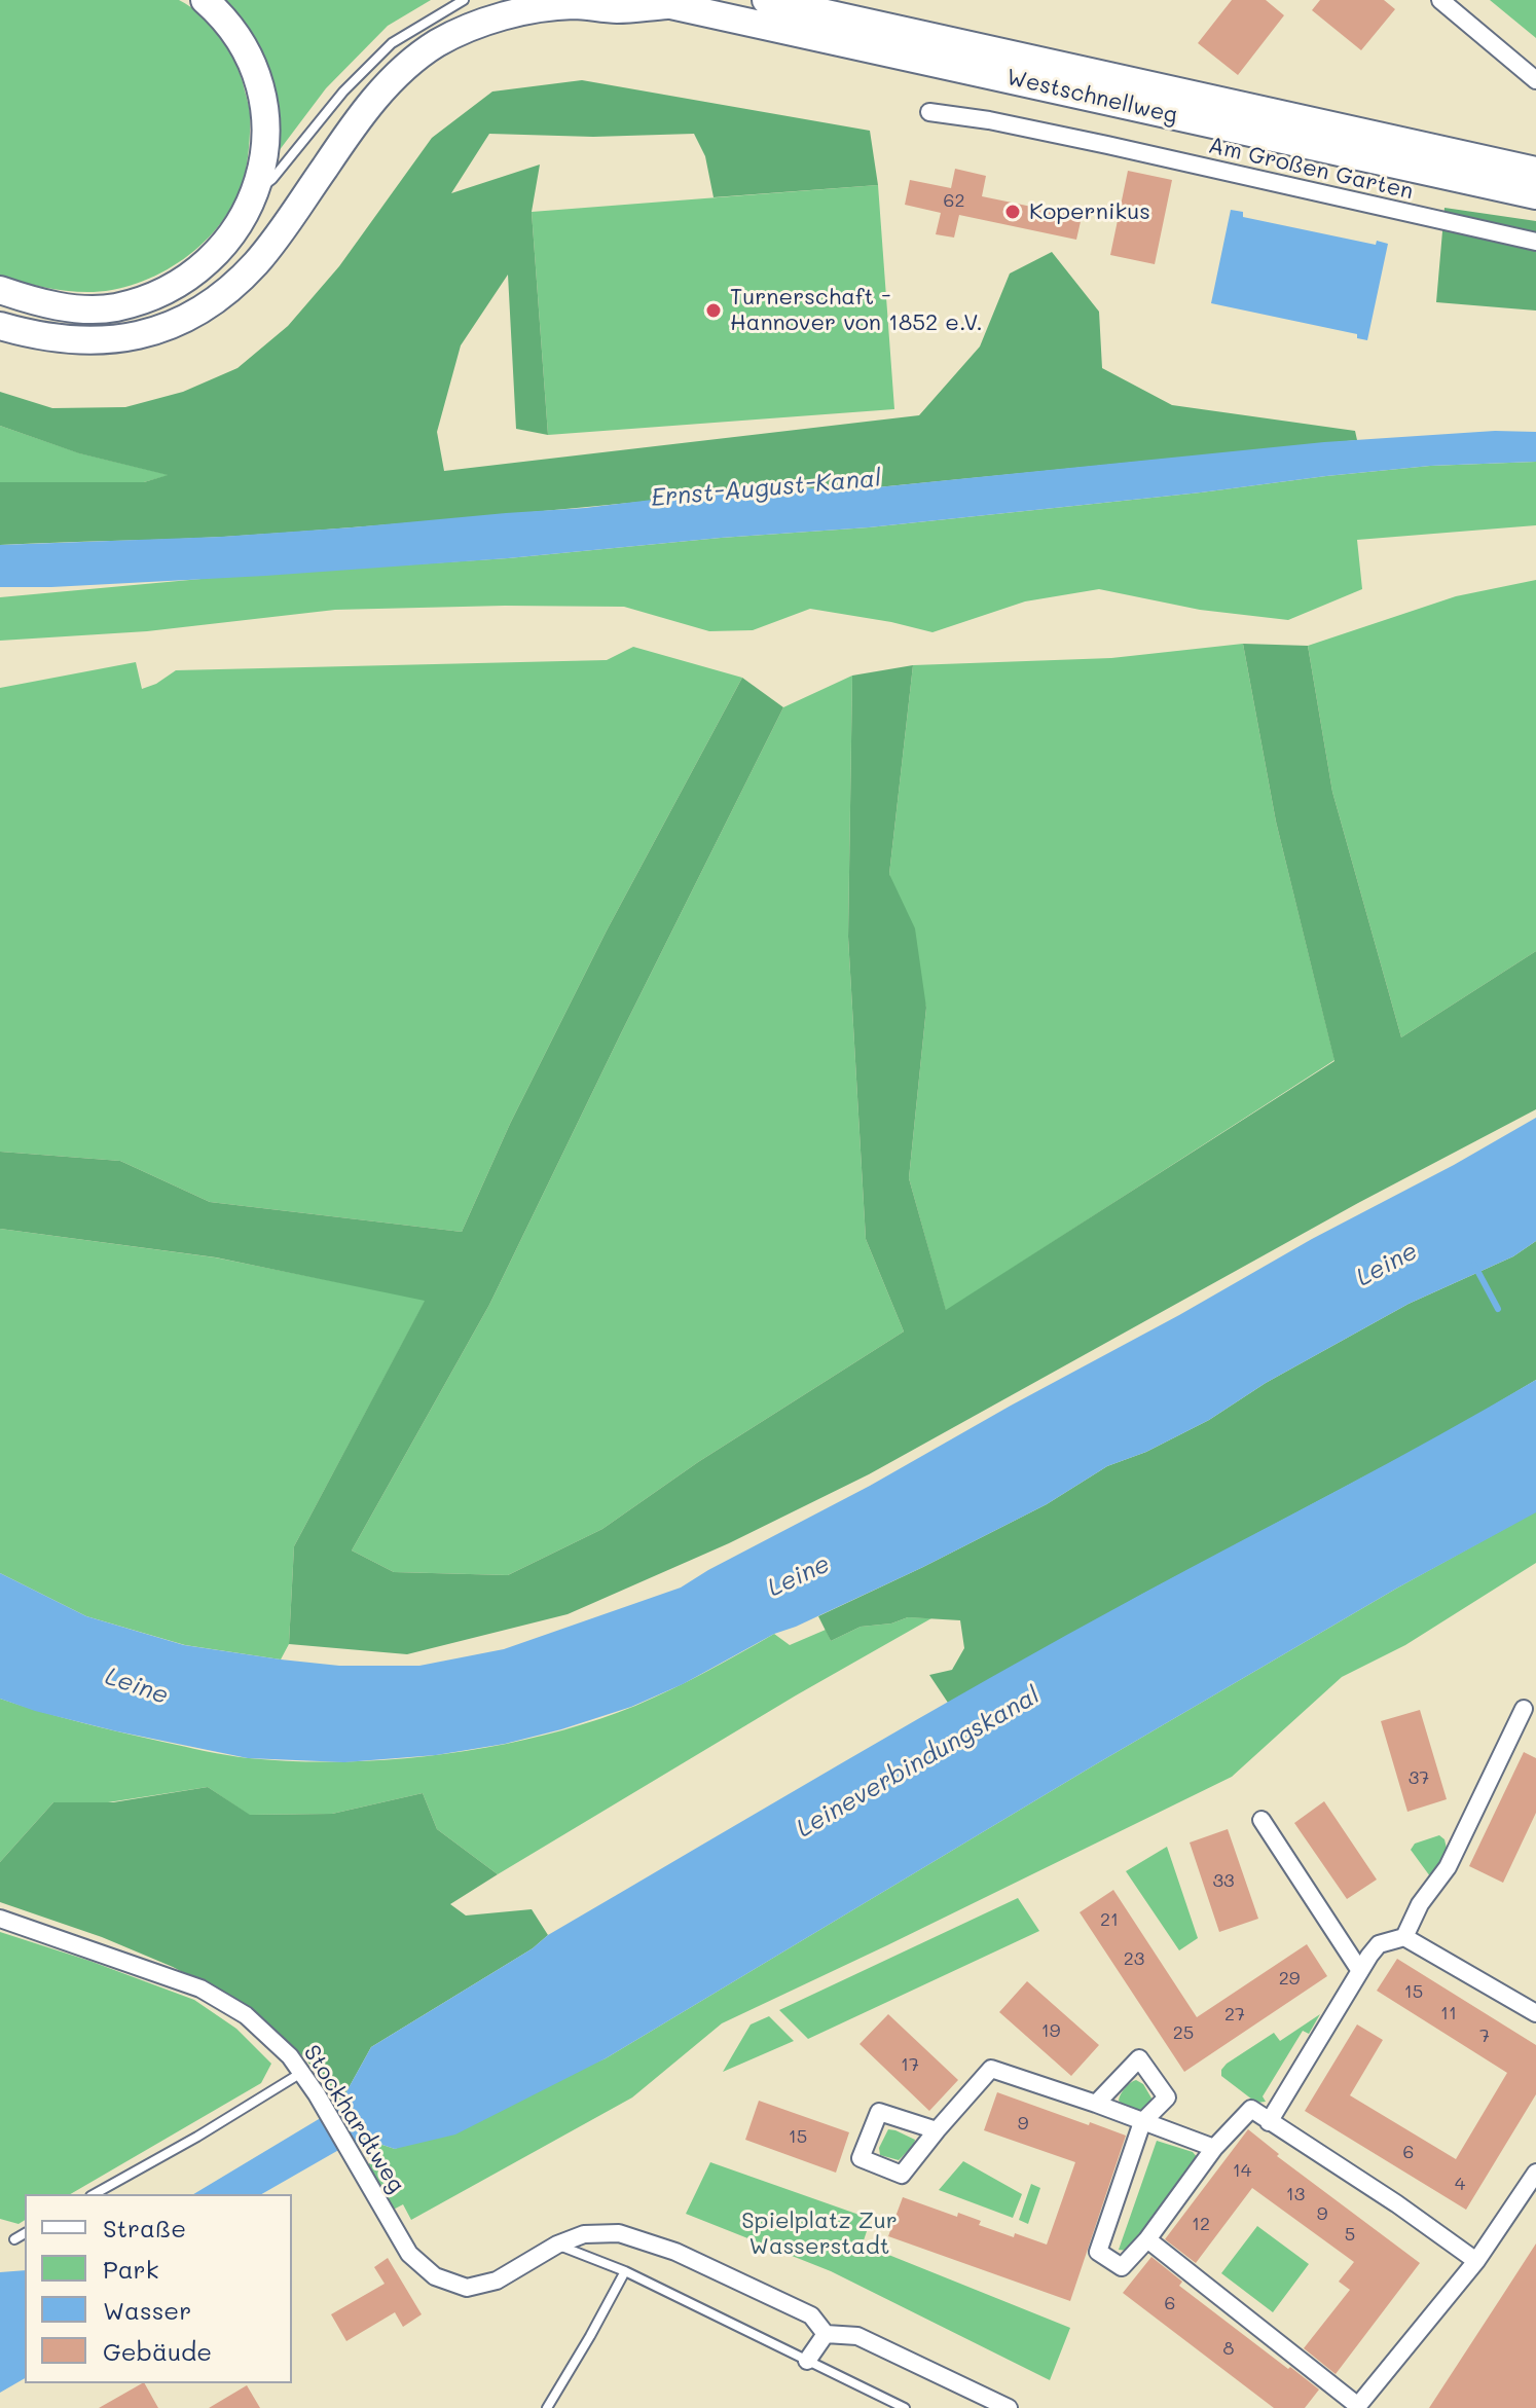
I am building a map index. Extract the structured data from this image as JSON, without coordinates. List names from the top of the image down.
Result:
{
  "streets": {
    "highway": ["Westschnellweg"],
    "street": ["Am Großen Garten", "Stockhardtweg"]
  },
  "water": ["Ernst-August-Kanal", "Leine", "Leineverbindungskanal"],
  "parks": ["Spielplatz Zur Wasserstadt"],
  "places": ["Kopernikus", "Turnerschaft - Hannover von 1852 e.V."],
  "house_numbers": [
    "62",
    "37",
    "33",
    "21",
    "23",
    "29",
    "15",
    "11",
    "27",
    "19",
    "25",
    "7",
    "17",
    "9",
    "15",
    "6",
    "14",
    "4",
    "13",
    "9",
    "12",
    "5",
    "6",
    "8"
  ],
  "legend": [
    "Straße",
    "Park",
    "Wasser",
    "Gebäude"
  ]
}
